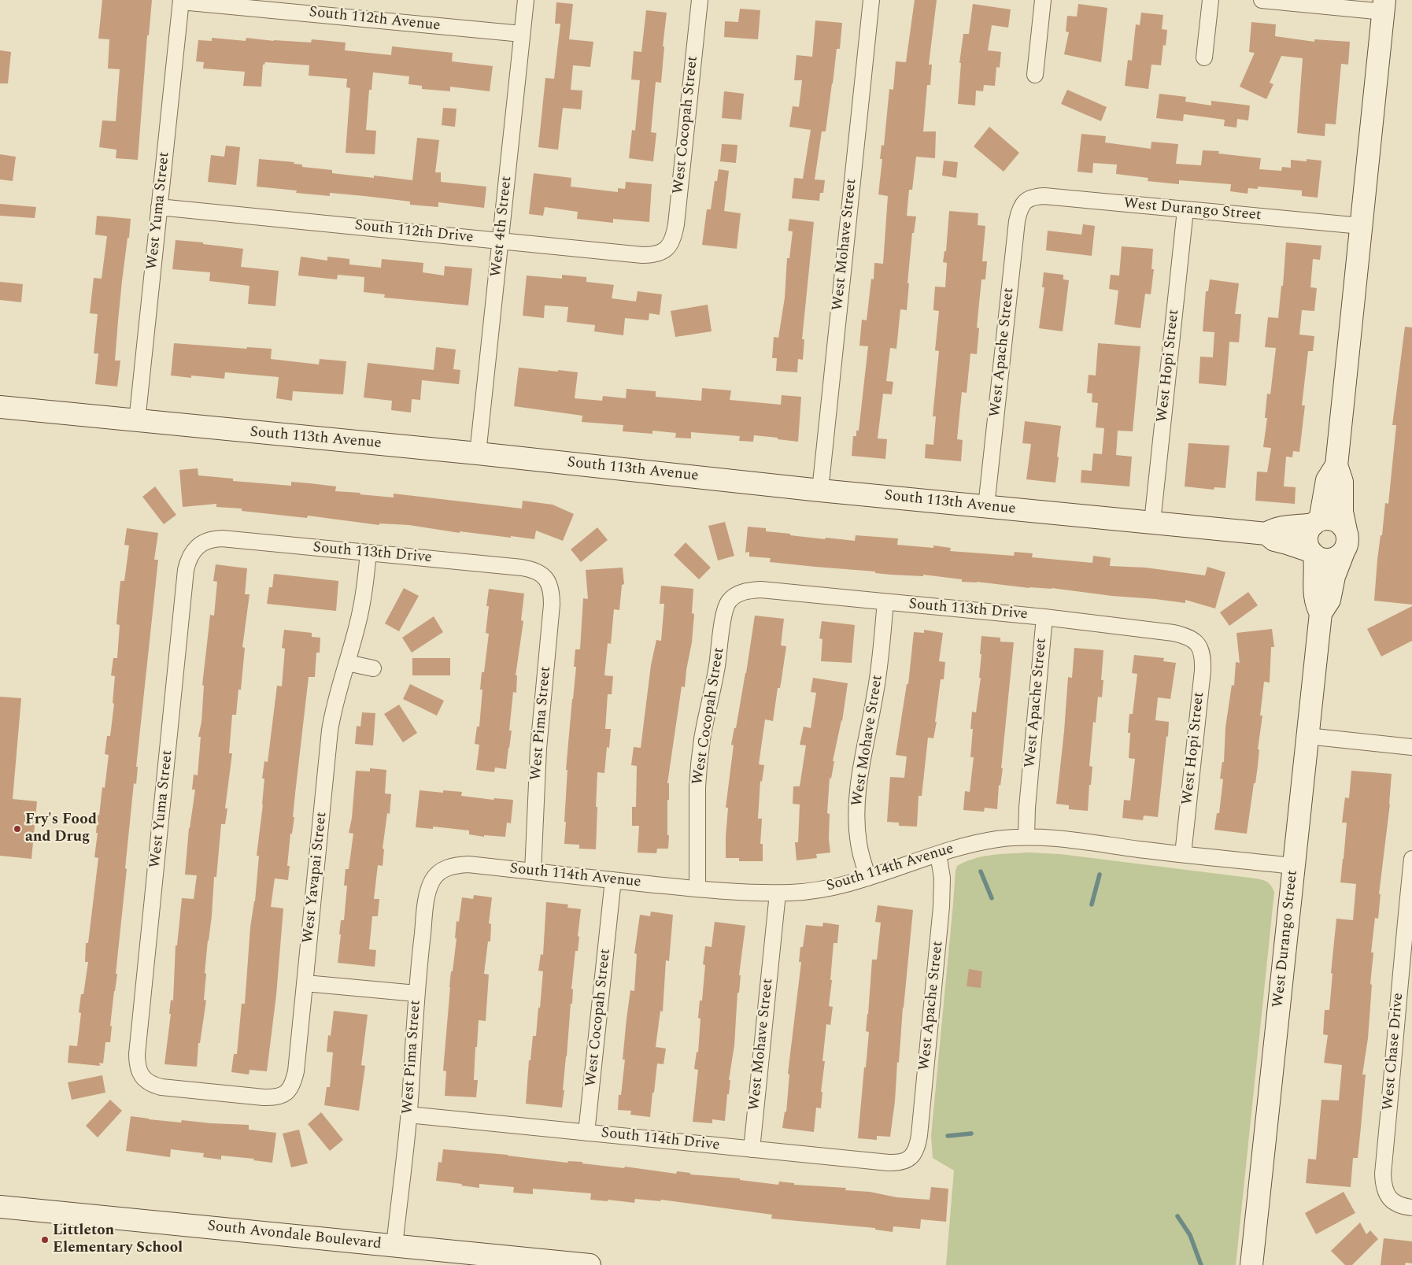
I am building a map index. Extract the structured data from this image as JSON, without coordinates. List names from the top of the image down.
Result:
{
  "streets": {
    "street": [
      "South 112th Avenue",
      "West Cocopah Street",
      "West Durango Street",
      "West Yuma Street",
      "West 4th Street",
      "South 112th Drive",
      "West Mohave Street",
      "West Apache Street",
      "West Hopi Street",
      "South 113th Avenue",
      "South 113th Drive",
      "West Pima Street",
      "South 114th Avenue",
      "West Yavapai Street",
      "West Chase Drive",
      "South 114th Drive",
      "South Avondale Boulevard"
    ]
  },
  "crossings": [
    ["South 112th Avenue", "West Yuma Street"],
    ["South 112th Avenue", "West 4th Street"],
    ["West Cocopah Street", "South 112th Drive"],
    ["West Cocopah Street", "South 113th Drive"],
    ["West Cocopah Street", "South 114th Avenue"],
    ["West Cocopah Street", "South 114th Drive"],
    ["West Durango Street", "West Apache Street"],
    ["West Durango Street", "West Hopi Street"],
    ["West Durango Street", "South 113th Avenue"],
    ["West Durango Street", "South 114th Avenue"],
    ["West Yuma Street", "South 112th Drive"],
    ["West Yuma Street", "South 113th Avenue"],
    ["West Yuma Street", "South 113th Drive"],
    ["West Yuma Street", "West Yavapai Street"],
    ["West 4th Street", "South 112th Drive"],
    ["West 4th Street", "South 113th Avenue"],
    ["West Mohave Street", "South 113th Avenue"],
    ["West Mohave Street", "South 113th Drive"],
    ["West Mohave Street", "South 114th Avenue"],
    ["West Mohave Street", "South 114th Drive"],
    ["West Apache Street", "South 113th Avenue"],
    ["West Apache Street", "South 113th Drive"],
    ["West Apache Street", "South 114th Avenue"],
    ["West Apache Street", "South 114th Drive"],
    ["West Hopi Street", "South 113th Avenue"],
    ["West Hopi Street", "South 113th Drive"],
    ["West Hopi Street", "South 114th Avenue"],
    ["South 113th Drive", "West Pima Street"],
    ["South 113th Drive", "West Yavapai Street"],
    ["West Pima Street", "South 114th Avenue"],
    ["West Pima Street", "South 114th Drive"],
    ["West Pima Street", "South Avondale Boulevard"]
  ],
  "places": ["Fry's Food and Drug", "Littleton Elementary School"]
}
